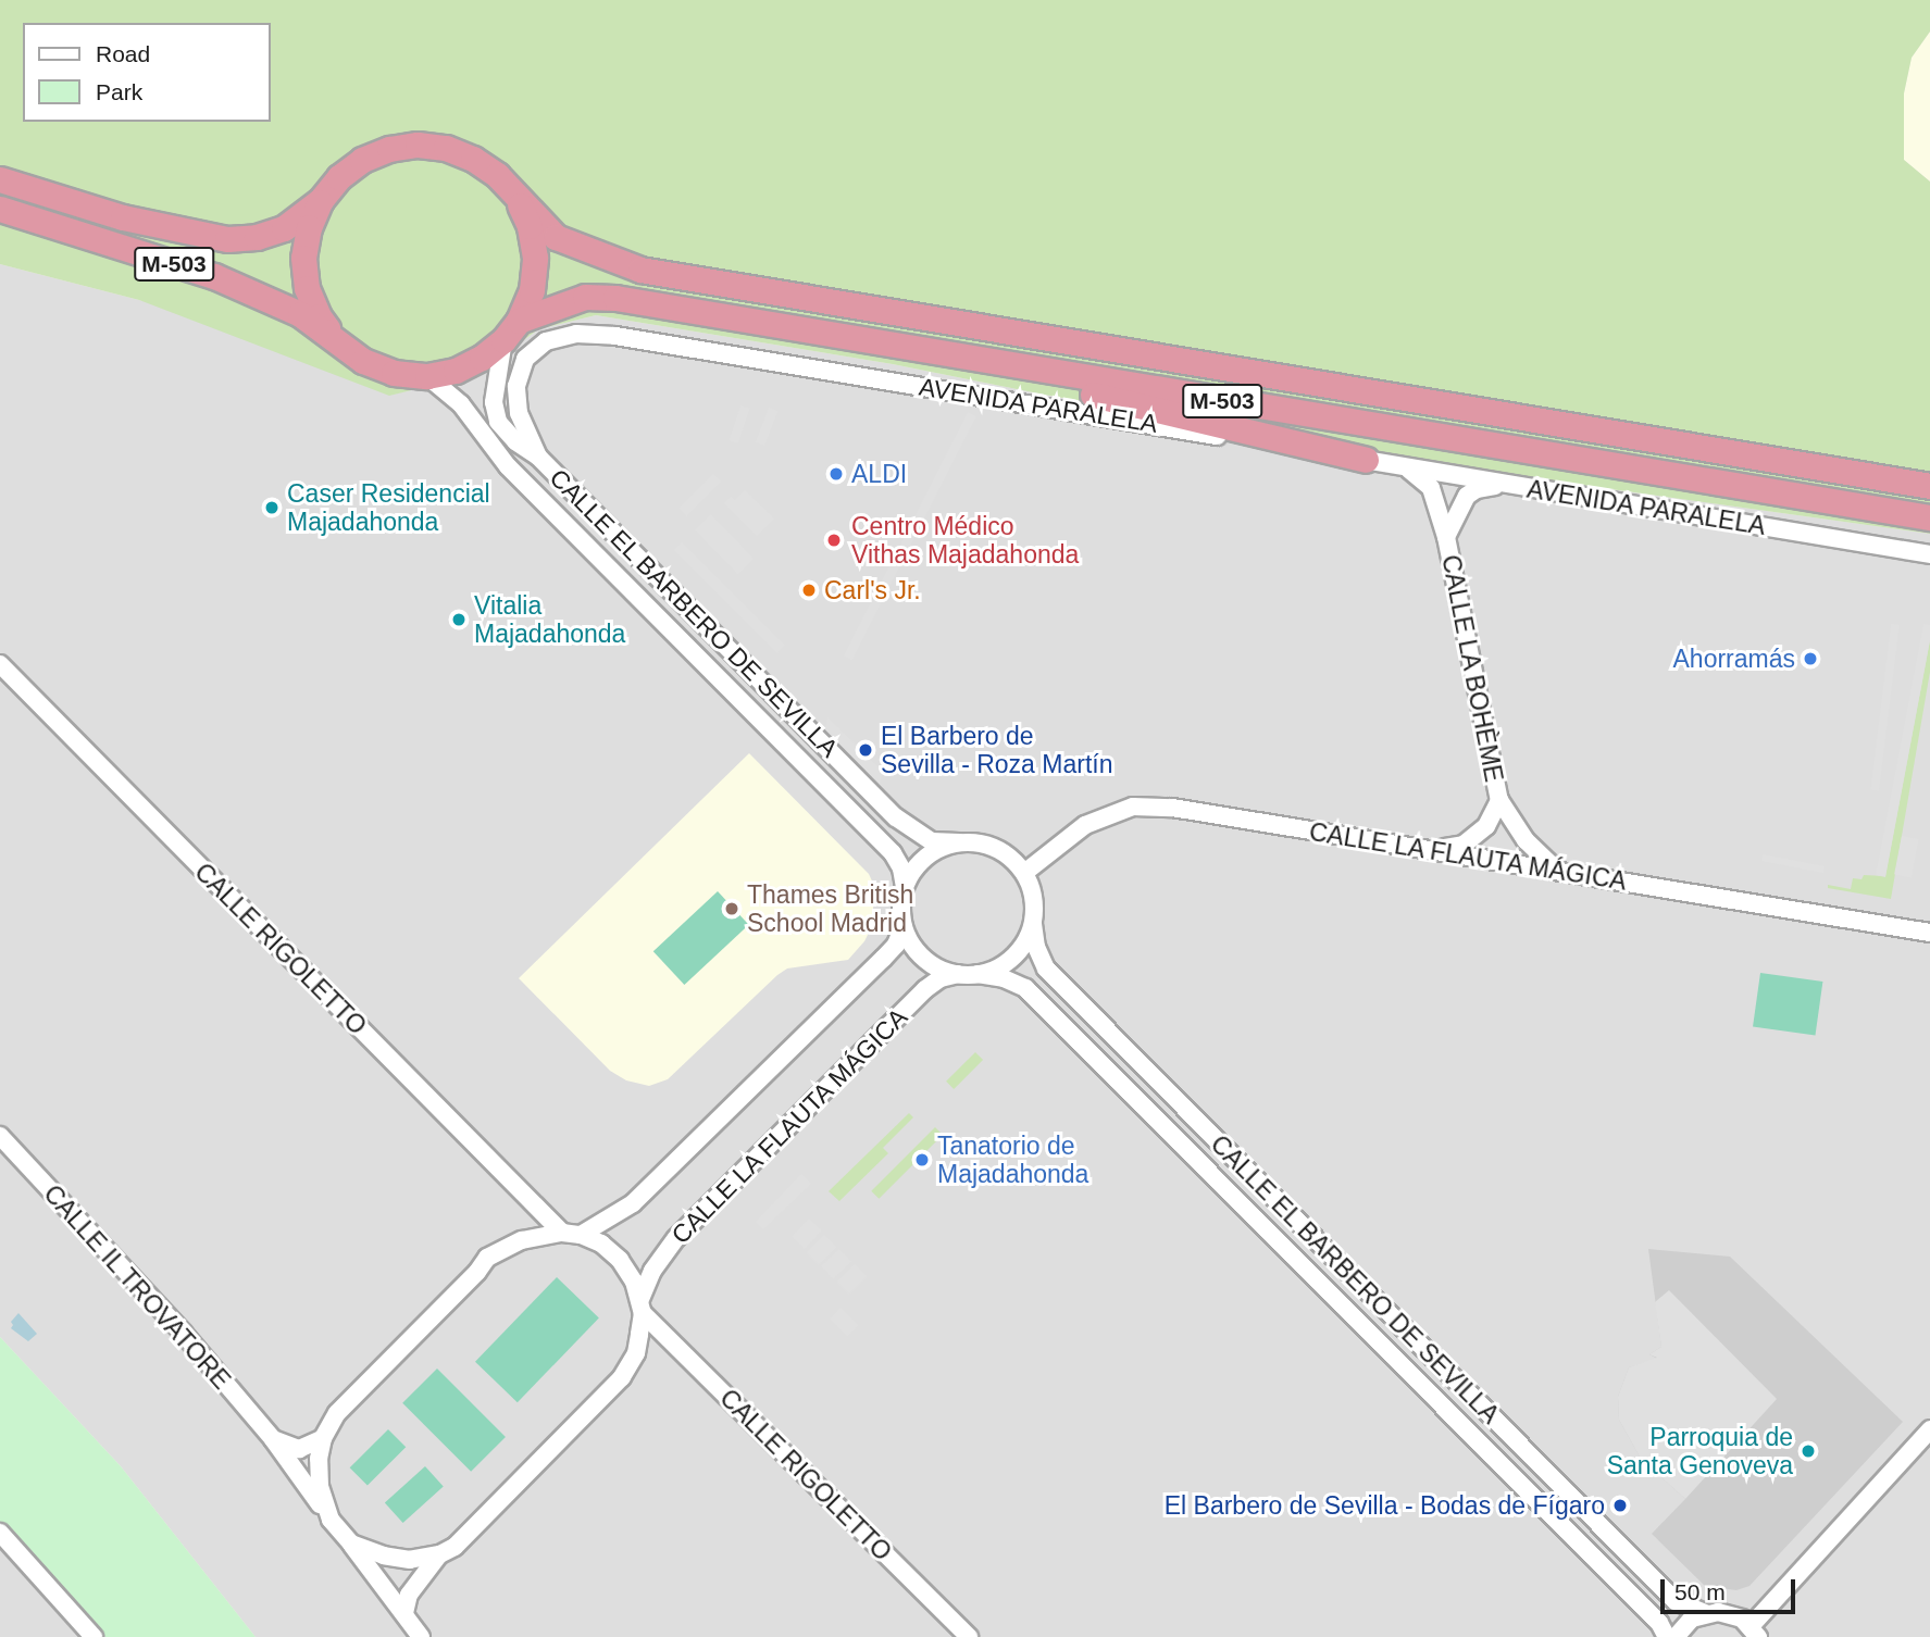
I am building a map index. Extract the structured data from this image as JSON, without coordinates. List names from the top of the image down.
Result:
{
  "streets": {
    "highway": ["M-503"],
    "street": [
      "AVENIDA PARALELA",
      "CALLE EL BARBERO DE SEVILLA",
      "CALLE LA BOHÈME",
      "CALLE LA FLAUTA MÁGICA",
      "CALLE RIGOLETTO",
      "CALLE IL TROVATORE"
    ]
  },
  "crossings": [
    ["M-503", "AVENIDA PARALELA"],
    ["M-503", "CALLE EL BARBERO DE SEVILLA"],
    ["AVENIDA PARALELA", "CALLE EL BARBERO DE SEVILLA"],
    ["AVENIDA PARALELA", "CALLE LA BOHÈME"],
    ["CALLE EL BARBERO DE SEVILLA", "CALLE LA FLAUTA MÁGICA"],
    ["CALLE LA BOHÈME", "CALLE LA FLAUTA MÁGICA"],
    ["CALLE LA FLAUTA MÁGICA", "CALLE RIGOLETTO"]
  ],
  "places": [
    "ALDI",
    "Caser Residencial Majadahonda",
    "Centro Médico Vithas Majadahonda",
    "Carl's Jr.",
    "Vitalia Majadahonda",
    "Ahorramás",
    "El Barbero de Sevilla - Roza Martín",
    "Thames British School Madrid",
    "Tanatorio de Majadahonda",
    "Parroquia de Santa Genoveva",
    "El Barbero de Sevilla - Bodas de Fígaro"
  ],
  "legend": ["Road", "Park"],
  "scale_bar": "50 m"
}
